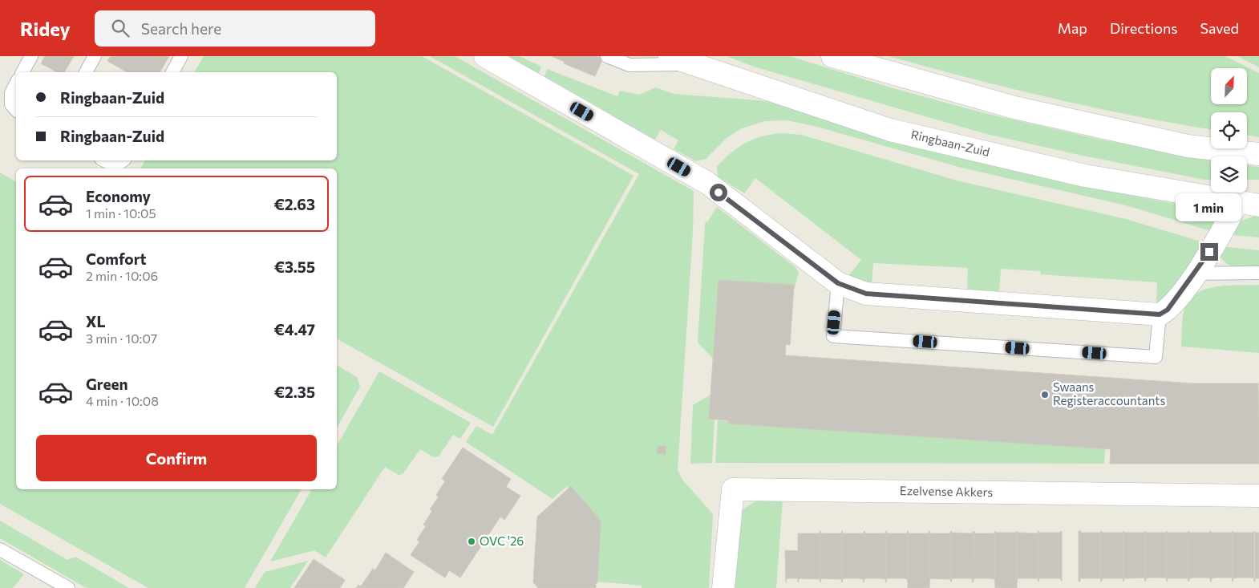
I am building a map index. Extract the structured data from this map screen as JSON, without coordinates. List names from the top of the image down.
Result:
{
  "streets": {
    "street": ["Ringbaan-Zuid", "Ezelvense Akkers"]
  },
  "places": ["Swaans Registeraccountants", "OVC '26"],
  "north": "top right",
  "page": {
    "header": "Ridey",
    "search": "Search here",
    "nav": ["Map", "Directions", "Saved"],
    "banner": ["Ringbaan-Zuid", "Ringbaan-Zuid"],
    "list": [
      {
        "name": "Economy",
        "note": "1 min · 10:05",
        "value": "€2.63"
      },
      {
        "name": "Comfort",
        "note": "2 min · 10:06",
        "value": "€3.55"
      },
      {
        "name": "XL",
        "note": "3 min · 10:07",
        "value": "€4.47"
      },
      {
        "name": "Green",
        "note": "4 min · 10:08",
        "value": "€2.35"
      }
    ],
    "bubble": "1 min",
    "buttons": "Confirm"
  }
}
